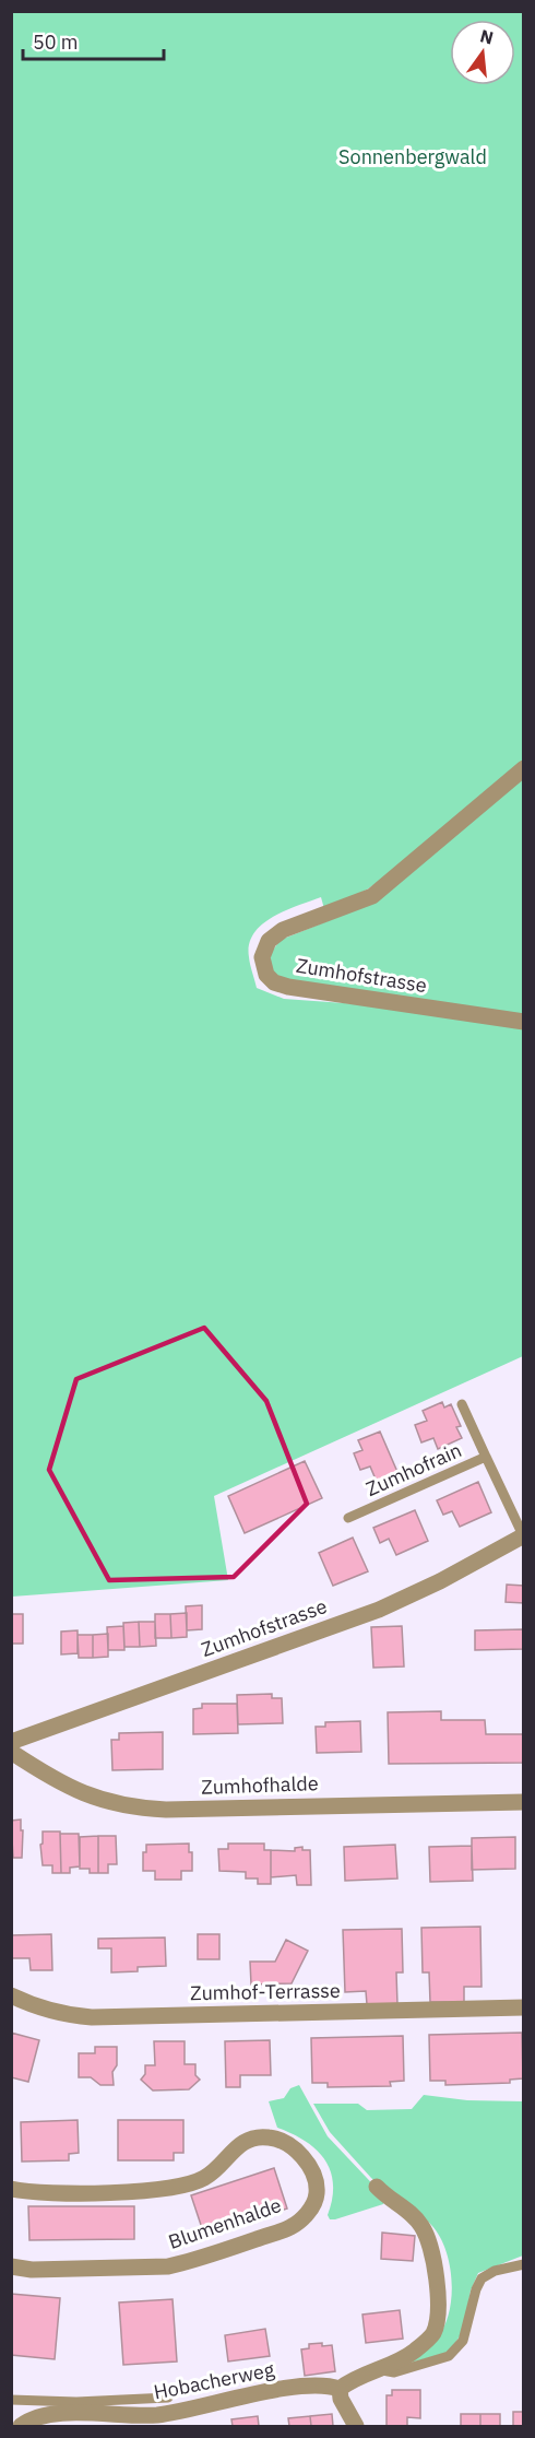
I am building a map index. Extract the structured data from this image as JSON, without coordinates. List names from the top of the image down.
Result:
{
  "streets": {
    "street": [
      "Zumhofstrasse",
      "Zumhofhalde",
      "Zumhof-Terrasse",
      "Blumenhalde",
      "Hobacherweg"
    ],
    "lane": ["Zumhofrain"]
  },
  "crossings": [
    ["Zumhofstrasse", "Zumhofrain"]
  ],
  "parks": ["Sonnenbergwald"],
  "scale_bar": "50 m",
  "north": "top"
}
